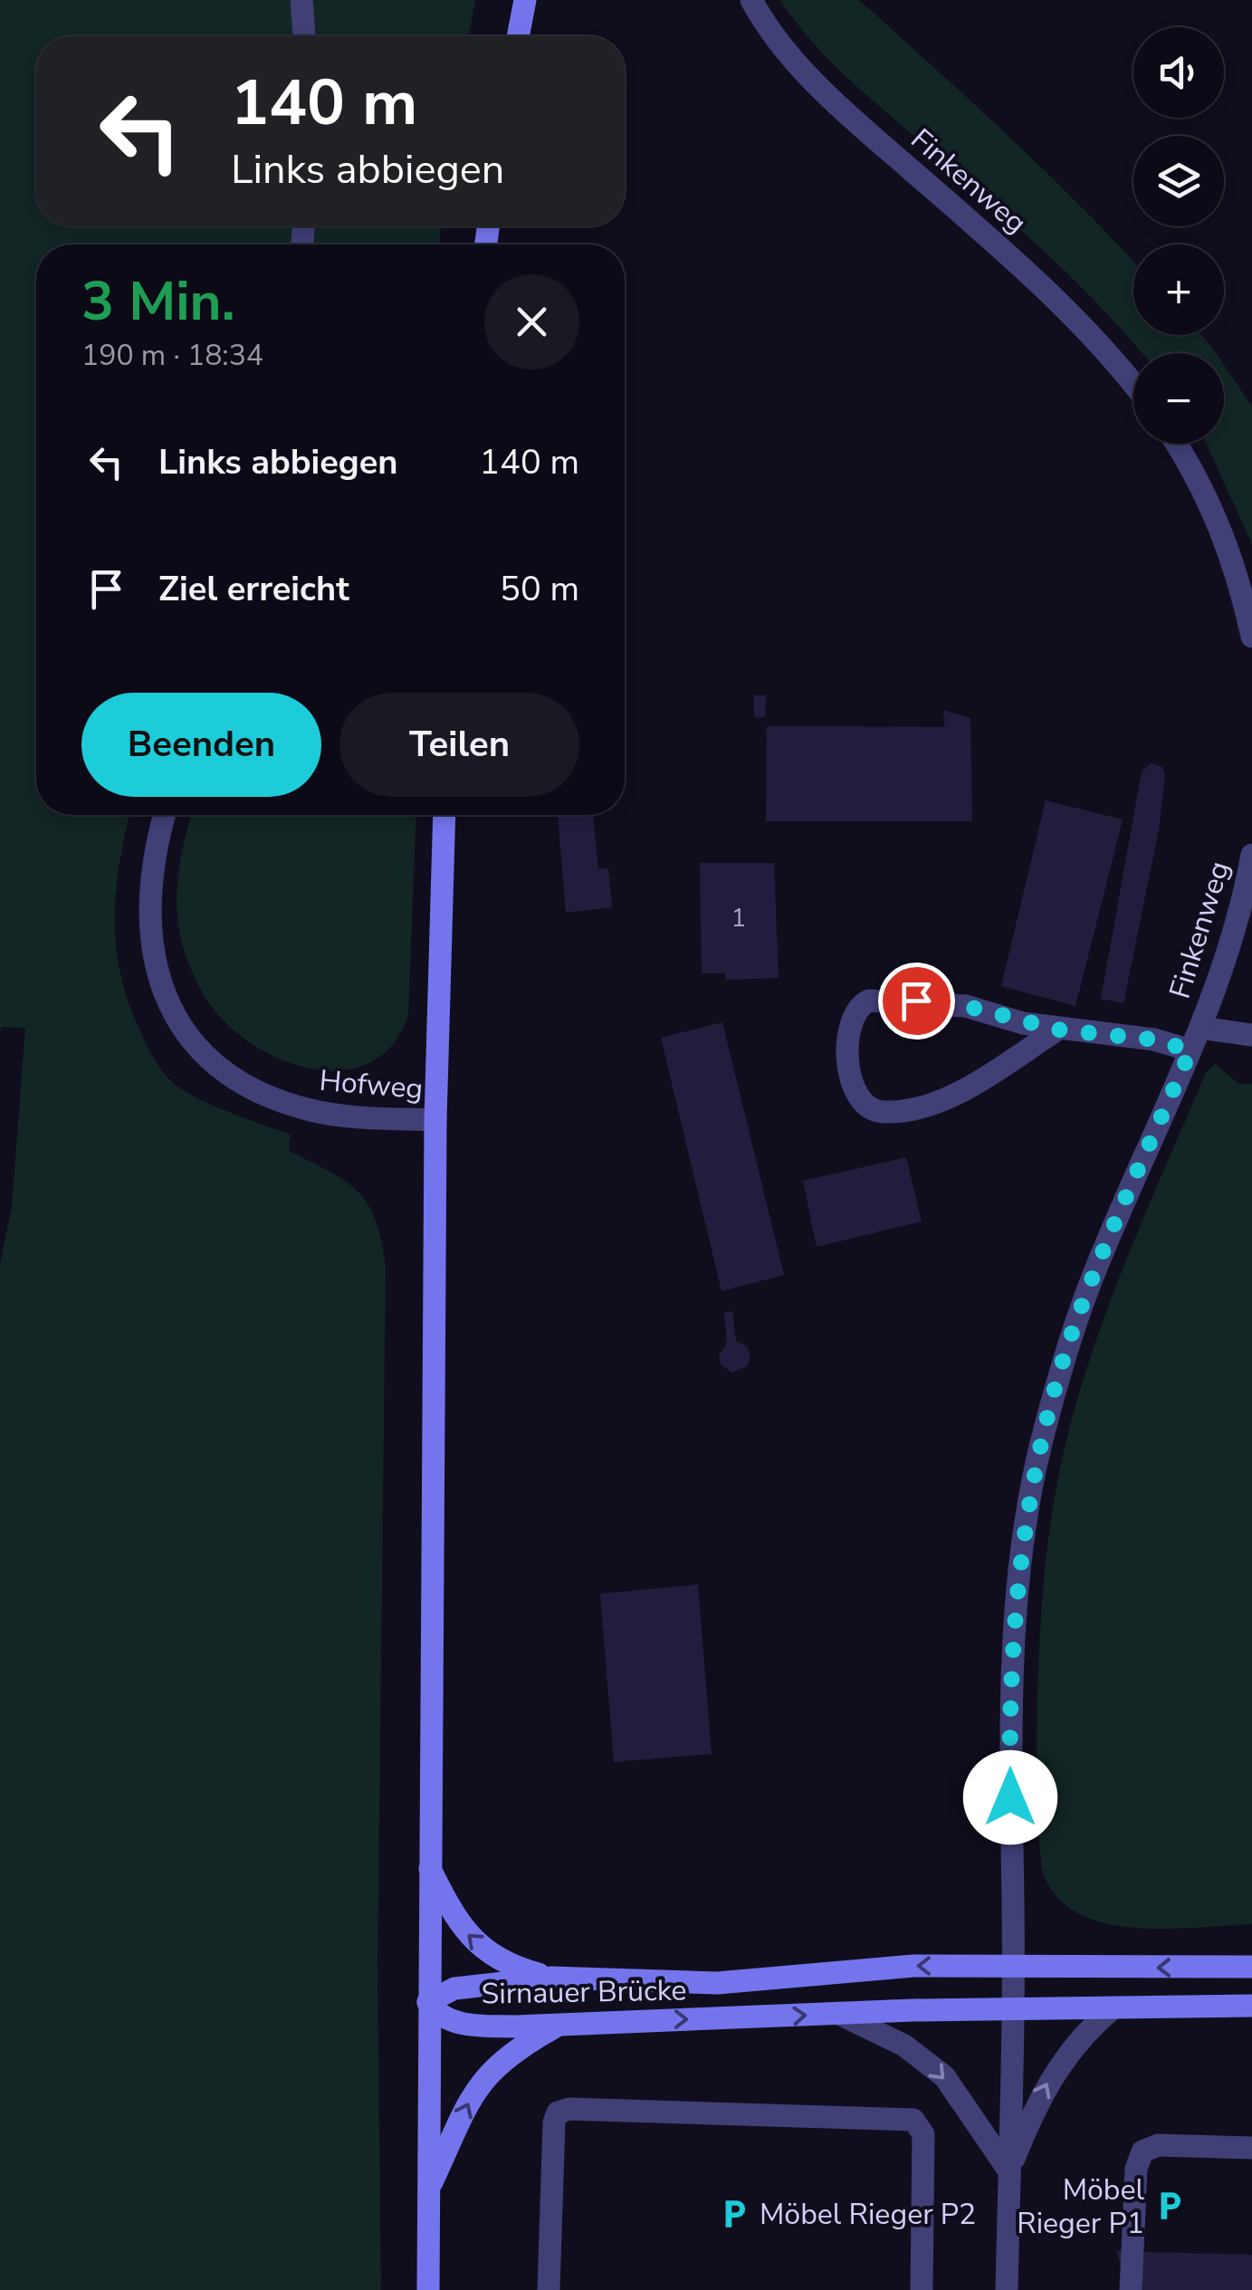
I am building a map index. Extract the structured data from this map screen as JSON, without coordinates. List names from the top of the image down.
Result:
{
  "streets": {
    "main road": ["Sirnauer Brücke"],
    "street": ["Finkenweg", "Hofweg"]
  },
  "crossings": [
    ["Finkenweg", "Sirnauer Brücke"]
  ],
  "places": {
    "parking": ["Möbel Rieger P1", "Möbel Rieger P2"]
  },
  "house_numbers": ["1"],
  "page": {
    "map_buttons": ["+", "−"],
    "turn": ["140 m", "Links abbiegen"],
    "heading": ["3 Min.", "190 m · 18:34"],
    "list": [
      {
        "name": "Links abbiegen",
        "value": "140 m"
      },
      {
        "name": "Ziel erreicht",
        "value": "50 m"
      }
    ],
    "buttons": ["Beenden", "Teilen"]
  }
}
